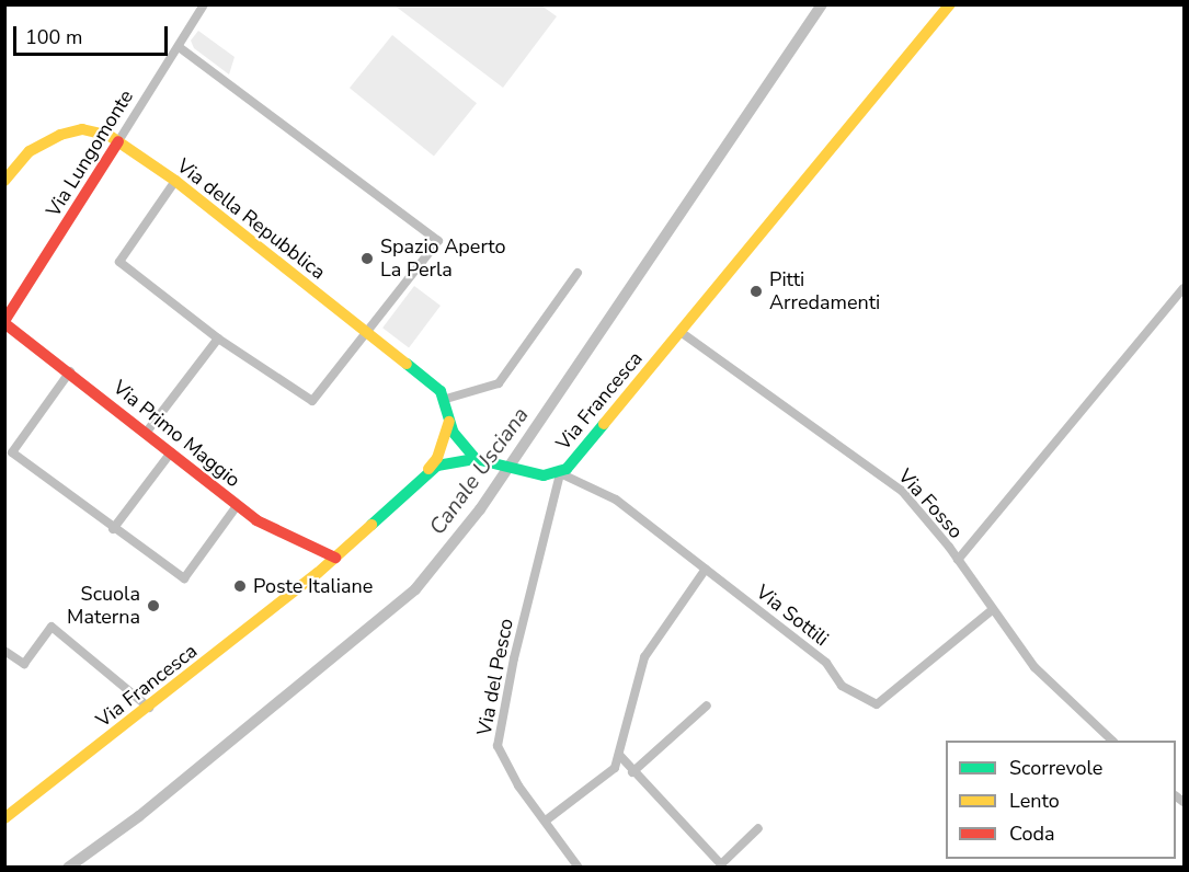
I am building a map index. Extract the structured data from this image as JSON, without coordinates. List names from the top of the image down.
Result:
{
  "streets": {
    "street": [
      "Via Lungomonte",
      "Via della Repubblica",
      "Via Francesca",
      "Via Primo Maggio",
      "Via Fosso",
      "Via Sottili",
      "Via del Pesco"
    ]
  },
  "crossings": [
    ["Via Lungomonte", "Via della Repubblica"],
    ["Via Lungomonte", "Via Primo Maggio"],
    ["Via Francesca", "Via Primo Maggio"],
    ["Via Francesca", "Via Fosso"],
    ["Via Francesca", "Via Sottili"],
    ["Via Francesca", "Via del Pesco"],
    ["Via Fosso", "Via Sottili"],
    ["Via Sottili", "Via del Pesco"]
  ],
  "water": ["Canale Usciana"],
  "places": [
    "Spazio Aperto La Perla",
    "Pitti Arredamenti",
    "Poste Italiane",
    "Scuola Materna"
  ],
  "legend": ["Scorrevole", "Lento", "Coda"],
  "scale_bar": "100 m"
}
